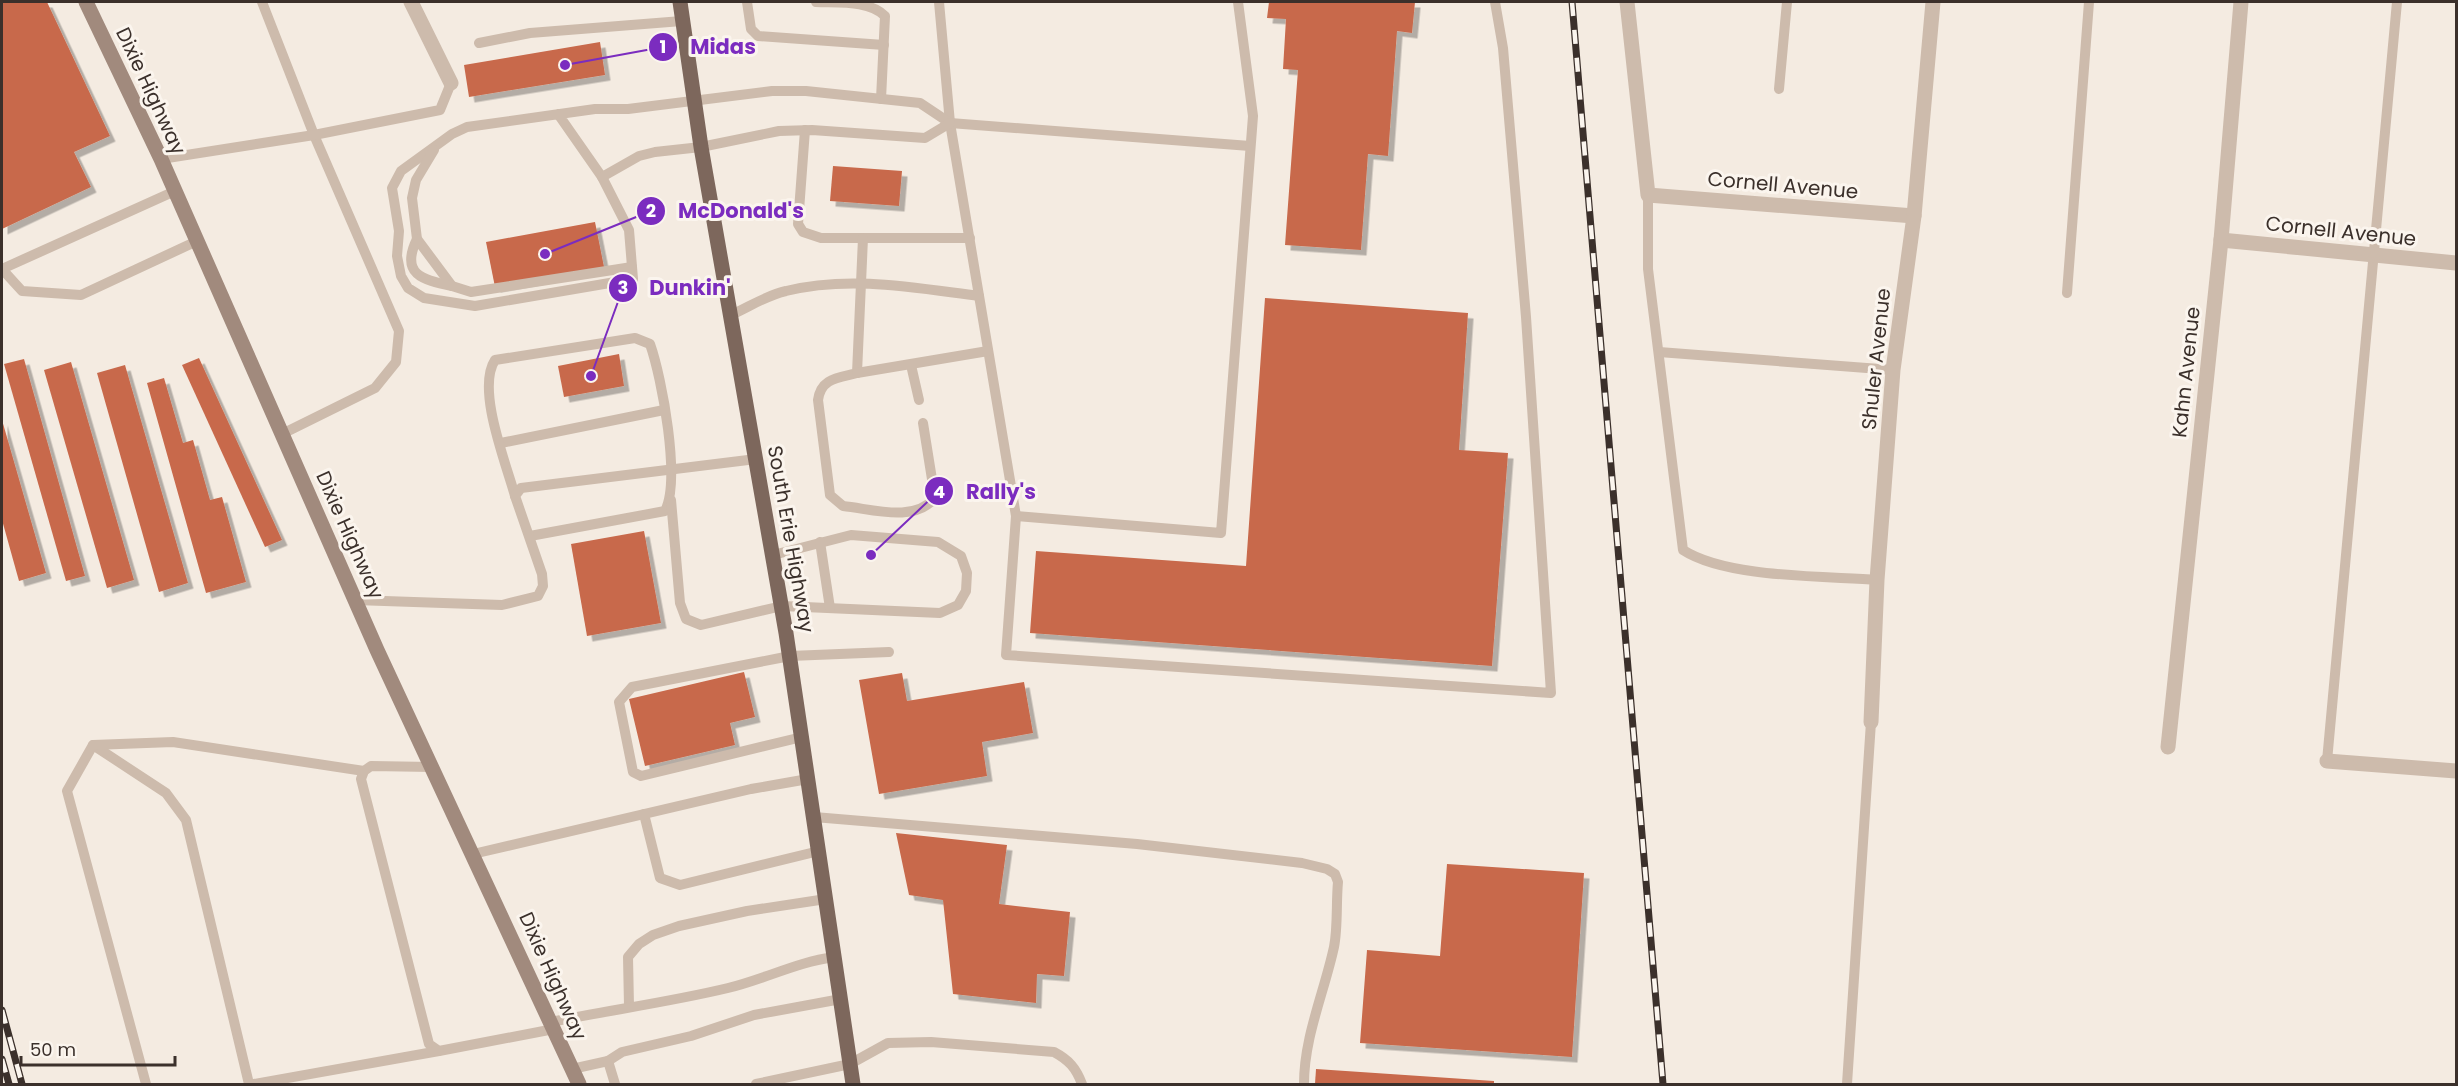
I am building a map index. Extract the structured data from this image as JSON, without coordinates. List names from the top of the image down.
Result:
{
  "streets": {
    "main road": ["South Erie Highway"],
    "street": [
      "Dixie Highway",
      "Cornell Avenue",
      "Shuler Avenue",
      "Kahn Avenue"
    ]
  },
  "crossings": [
    ["Cornell Avenue", "Shuler Avenue"],
    ["Cornell Avenue", "Kahn Avenue"]
  ],
  "places": [
    "Midas",
    "McDonald's",
    "Dunkin'",
    "Rally's"
  ],
  "scale_bar": "50 m"
}
